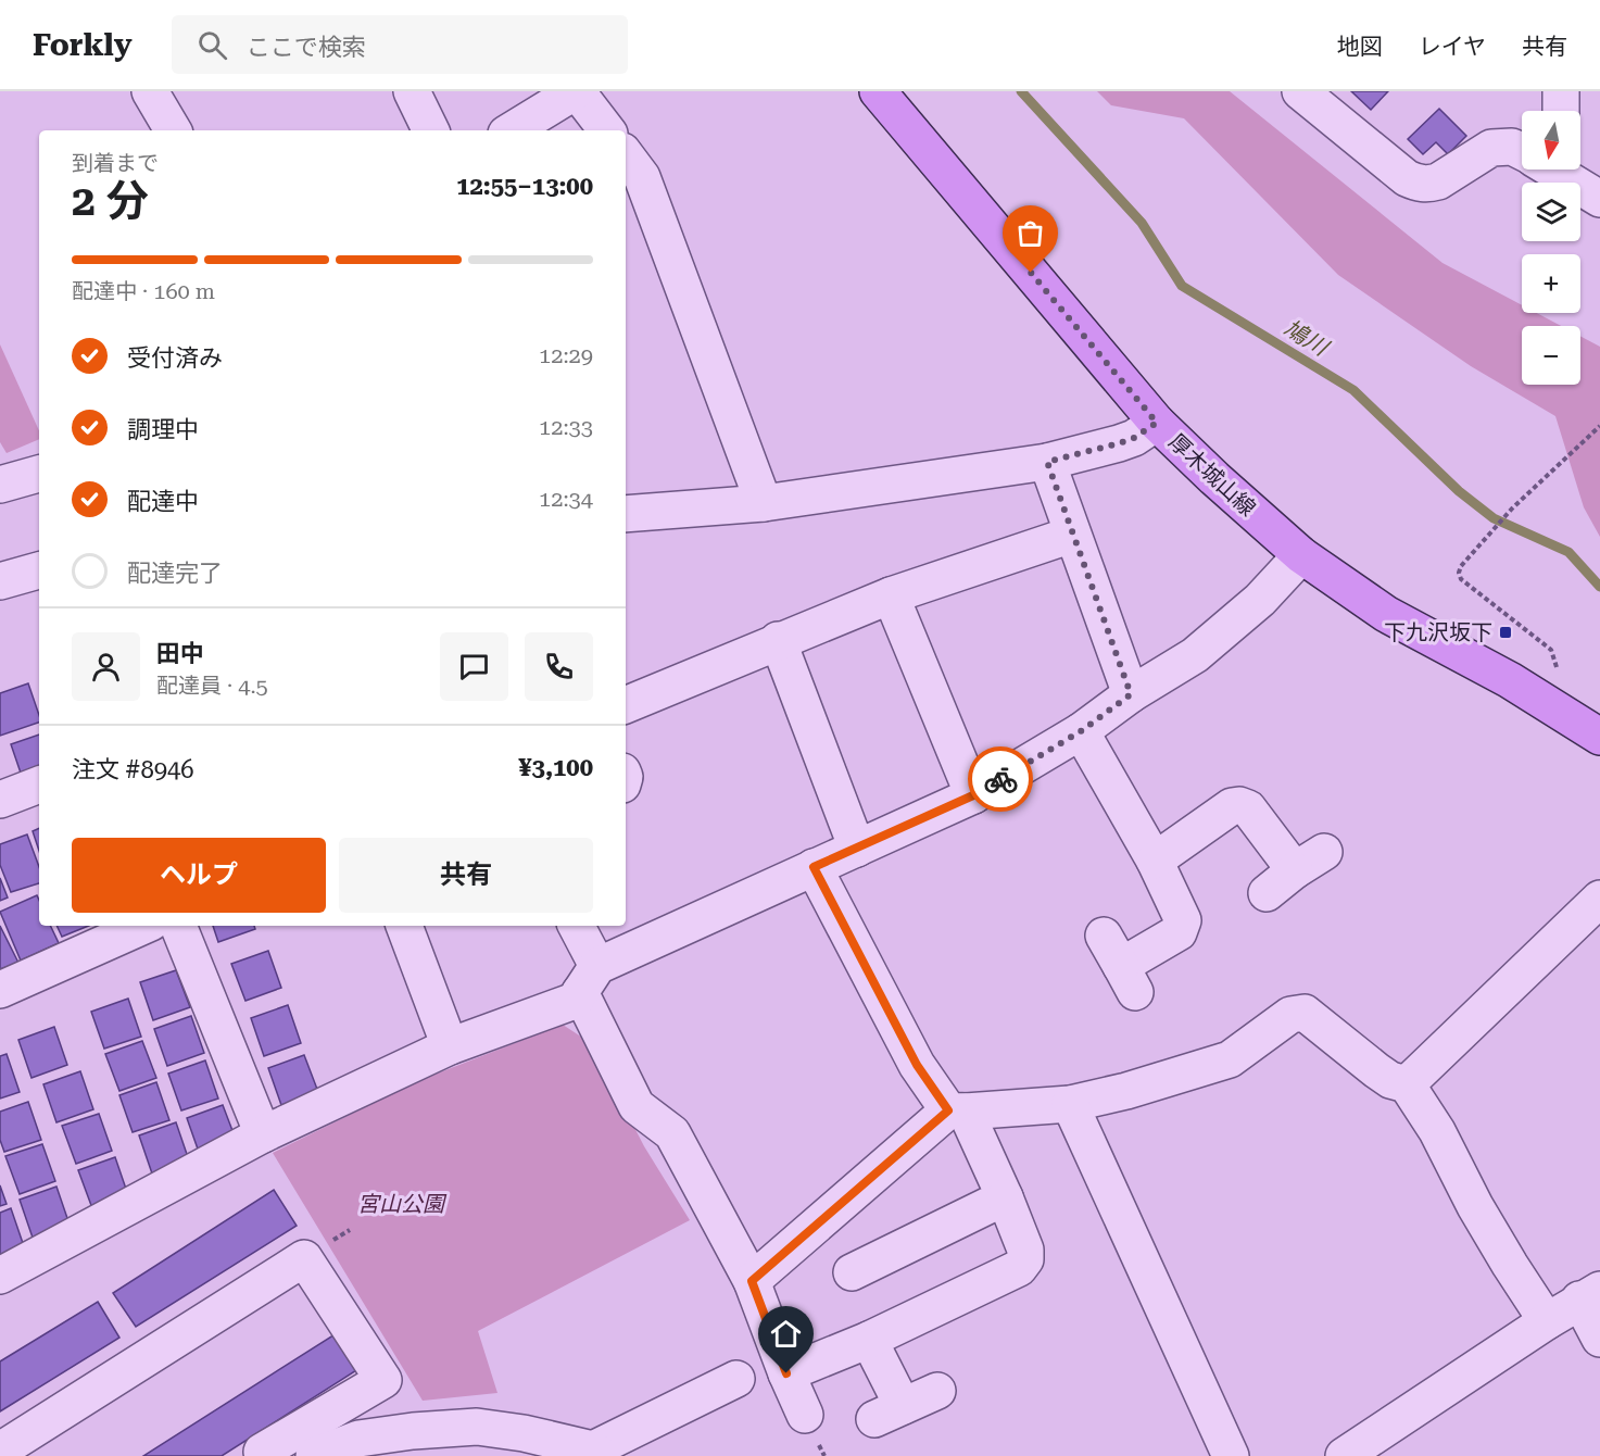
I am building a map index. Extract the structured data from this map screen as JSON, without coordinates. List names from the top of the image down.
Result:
{
  "streets": {
    "main road": ["厚木城山線"]
  },
  "water": ["鳩川"],
  "parks": ["宮山公園"],
  "places": {
    "transit": ["下九沢坂下"]
  },
  "north": "bottom",
  "page": {
    "header": "Forkly",
    "search": "ここで検索",
    "nav": ["地図", "レイヤ", "共有"],
    "map_buttons": ["+", "−"],
    "heading": ["2 分", "到着まで", "12:55–13:00"],
    "panel": [
      "田中",
      "配達員 · 4.5",
      "注文 #8946",
      "¥3,100"
    ],
    "bar": "配達中 · 160 m",
    "list": [
      ["受付済み", "12:29"],
      ["調理中", "12:33"],
      ["配達中", "12:34"],
      "配達完了"
    ],
    "buttons": ["ヘルプ", "共有"]
  }
}
